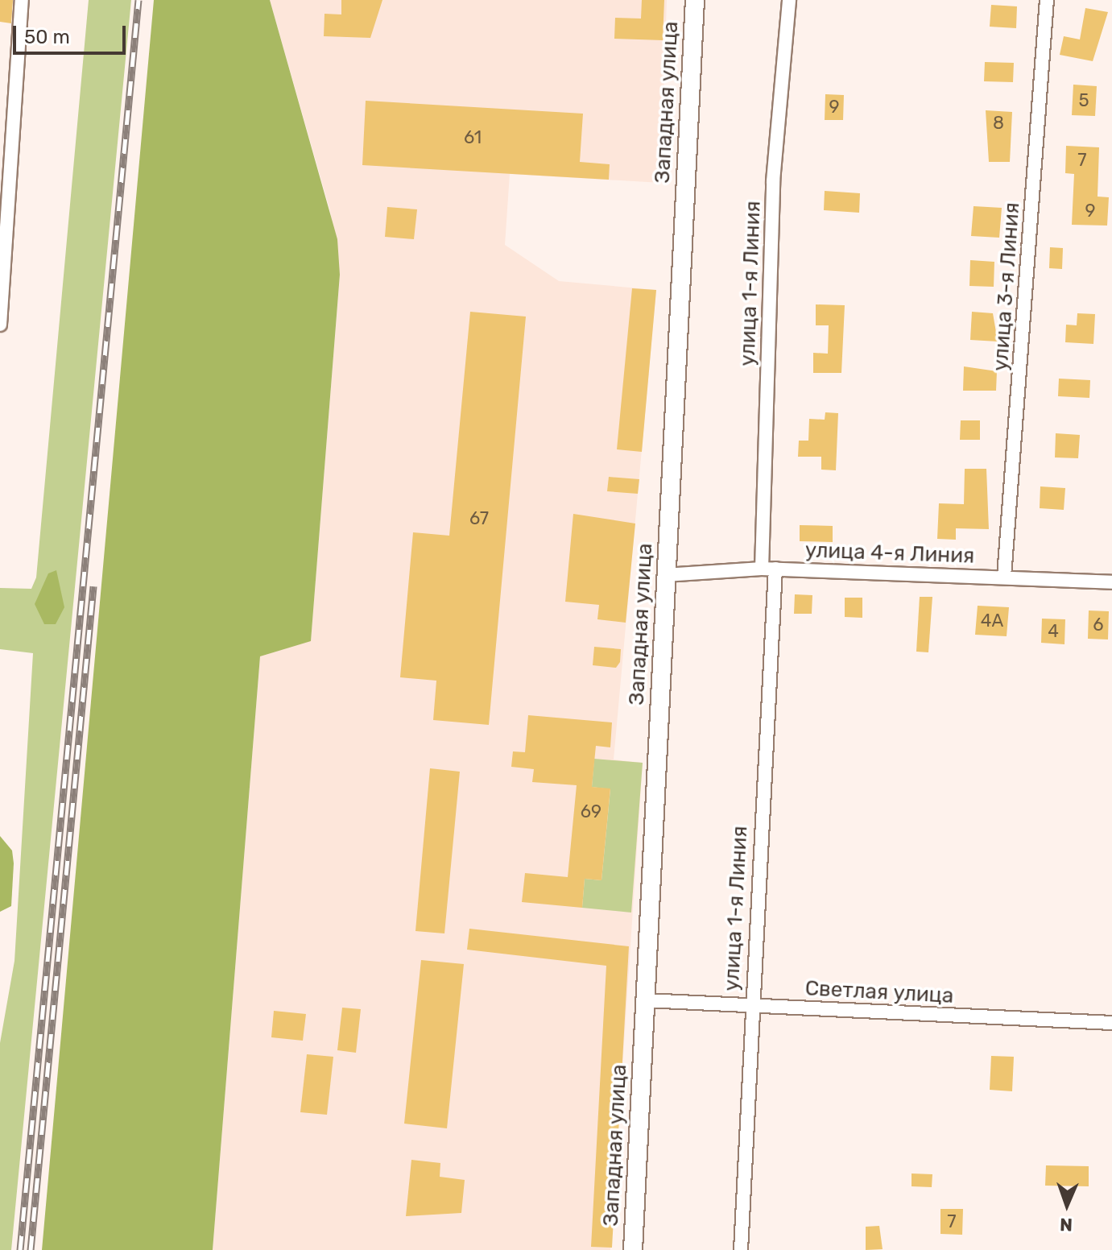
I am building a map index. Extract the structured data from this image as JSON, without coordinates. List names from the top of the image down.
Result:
{
  "streets": {
    "street": [
      "Западная улица",
      "улица 1-я Линия",
      "улица 3-я Линия",
      "улица 4-я Линия",
      "Светлая улица"
    ]
  },
  "crossings": [
    ["Западная улица", "улица 4-я Линия"],
    ["Западная улица", "Светлая улица"],
    ["улица 1-я Линия", "улица 4-я Линия"],
    ["улица 1-я Линия", "Светлая улица"],
    ["улица 3-я Линия", "улица 4-я Линия"]
  ],
  "house_numbers": [
    "5",
    "9",
    "8",
    "61",
    "7",
    "9",
    "67",
    "4А",
    "6",
    "4",
    "69",
    "7"
  ],
  "scale_bar": "50 m",
  "north": "bottom"
}
